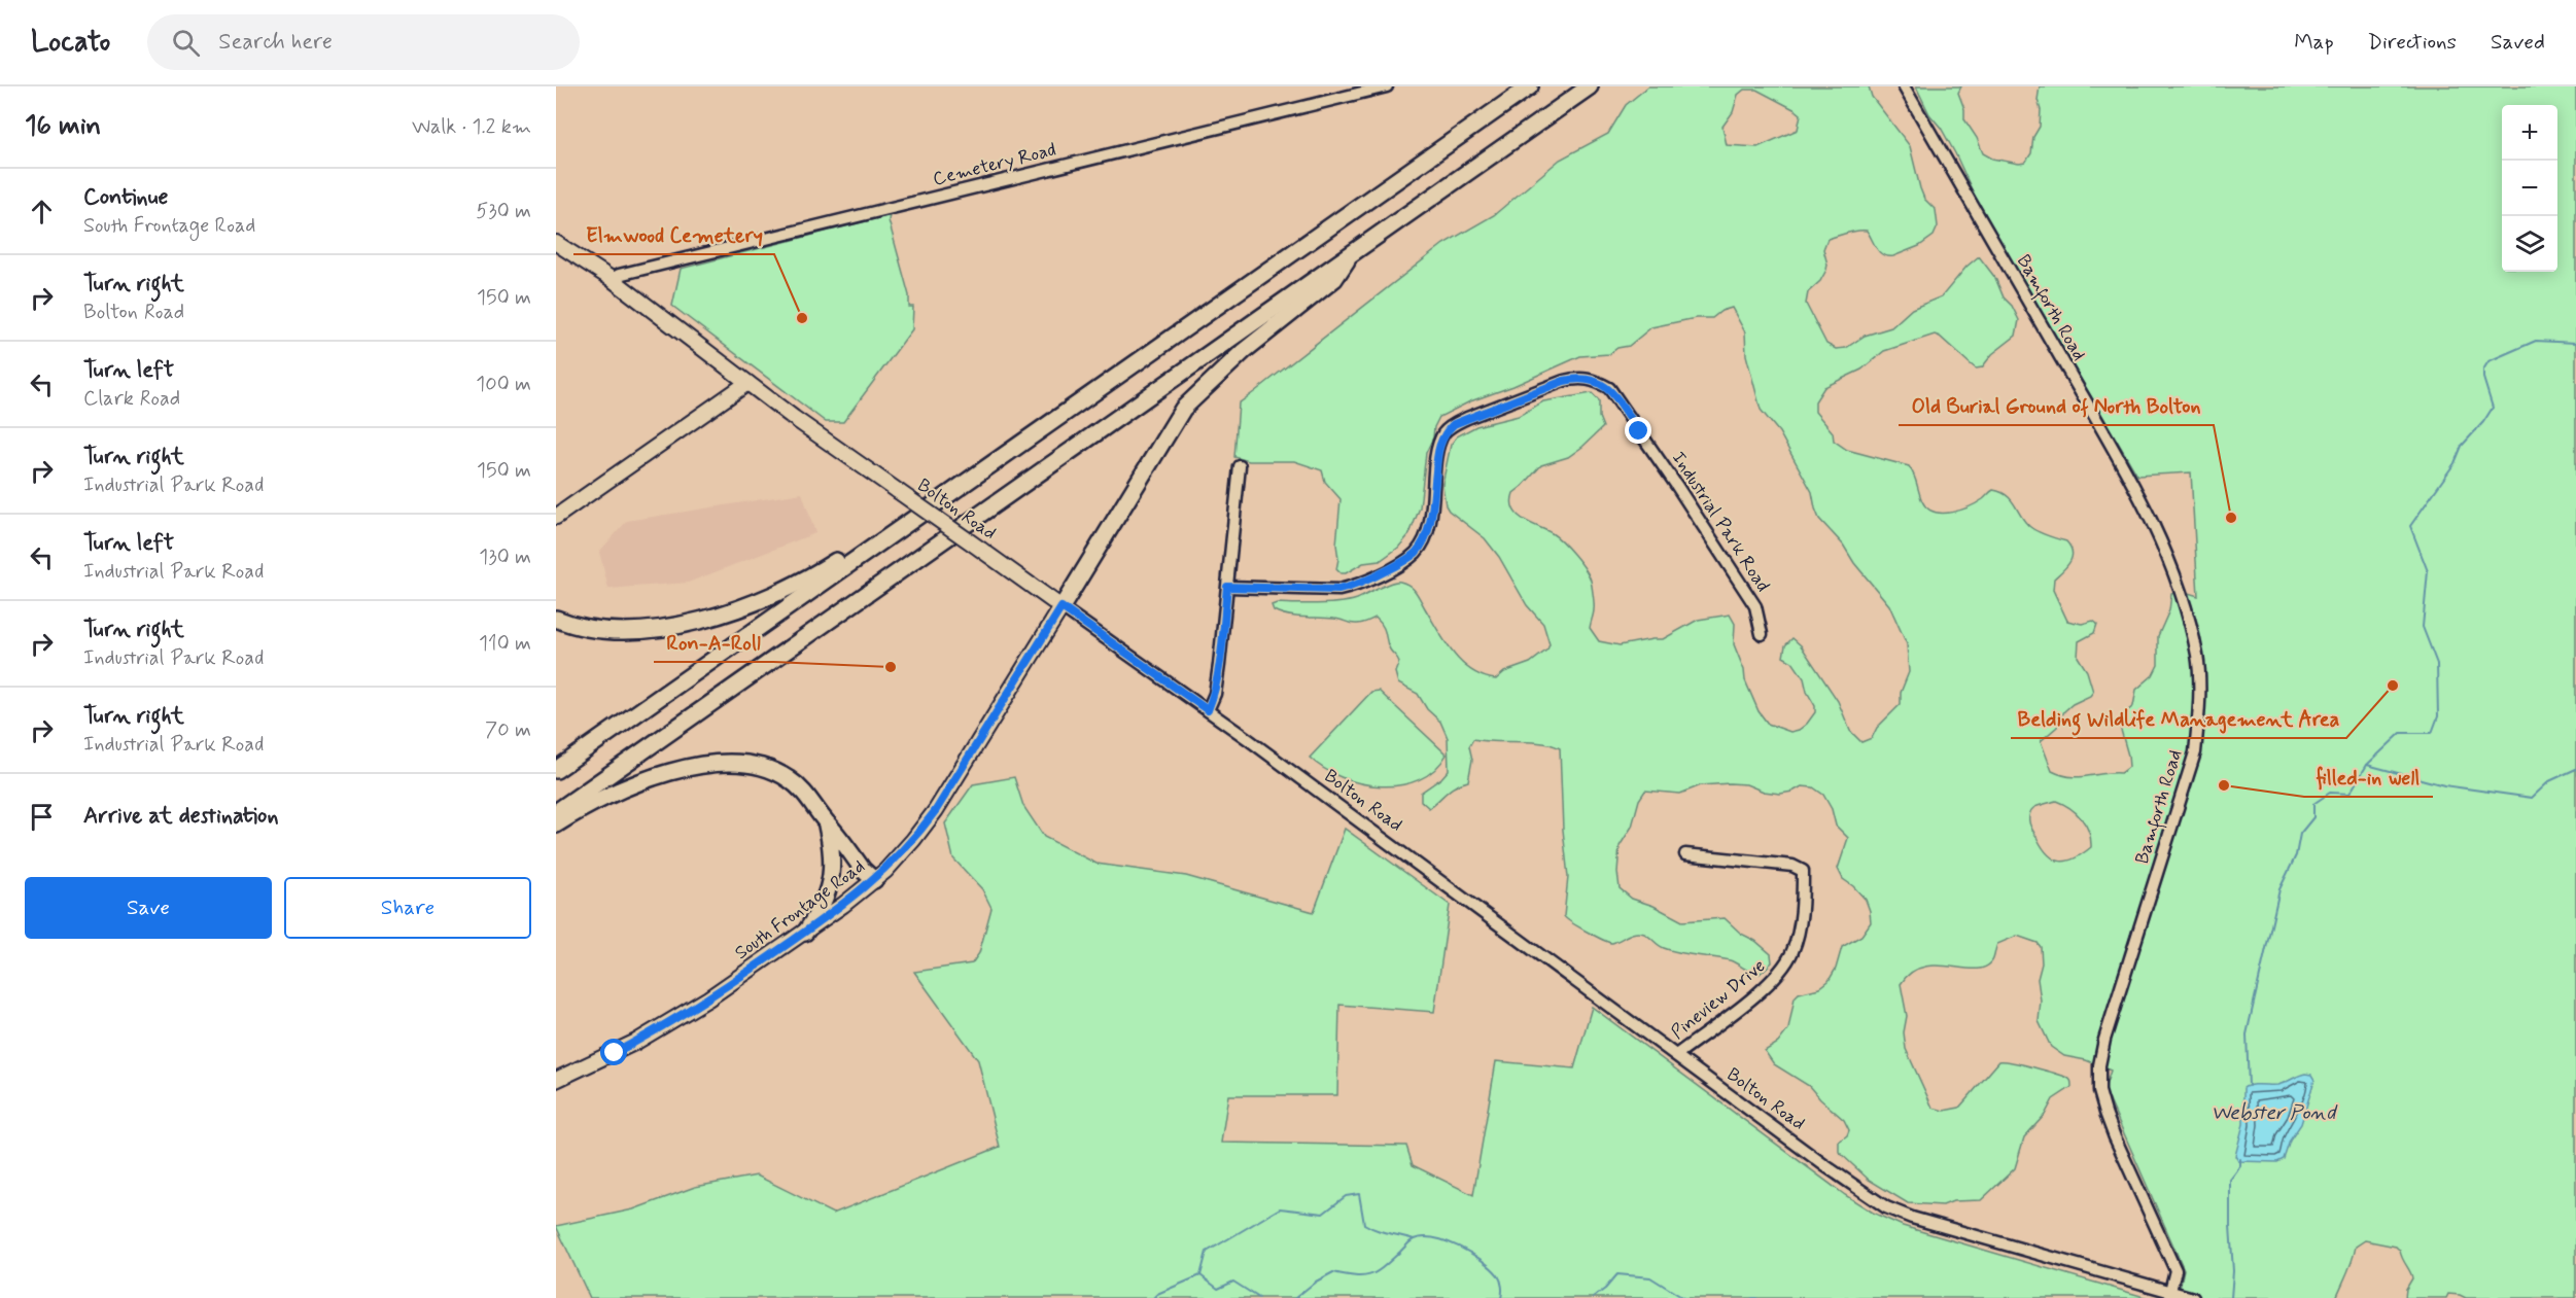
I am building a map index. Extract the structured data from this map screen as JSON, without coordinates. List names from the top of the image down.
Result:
{
  "streets": {
    "main road": ["Bolton Road", "South Frontage Road"],
    "street": [
      "Cemetery Road",
      "Bamforth Road",
      "Industrial Park Road",
      "Pineview Drive"
    ]
  },
  "crossings": [
    ["Cemetery Road", "Bolton Road"],
    ["Bamforth Road", "Bolton Road"],
    ["Bolton Road", "South Frontage Road"],
    ["Bolton Road", "Pineview Drive"]
  ],
  "water": ["Webster Pond"],
  "places": [
    "Elmwood Cemetery",
    "Old Burial Ground of North Bolton",
    "Ron-A-Roll",
    "Belding Wildlife Management Area",
    "filled-in well"
  ],
  "page": {
    "header": "Locato",
    "search": "Search here",
    "nav": ["Map", "Directions", "Saved"],
    "heading": ["16 min", "Walk · 1.2 km"],
    "map_buttons": ["+", "−"],
    "list": [
      ["Continue", "South Frontage Road", "530 m"],
      ["Turn right", "Bolton Road", "150 m"],
      ["Turn left", "Clark Road", "100 m"],
      ["Turn right", "Industrial Park Road", "150 m"],
      ["Turn left", "Industrial Park Road", "130 m"],
      ["Turn right", "Industrial Park Road", "110 m"],
      ["Turn right", "Industrial Park Road", "70 m"],
      "Arrive at destination"
    ],
    "buttons": ["Save", "Share"]
  }
}
